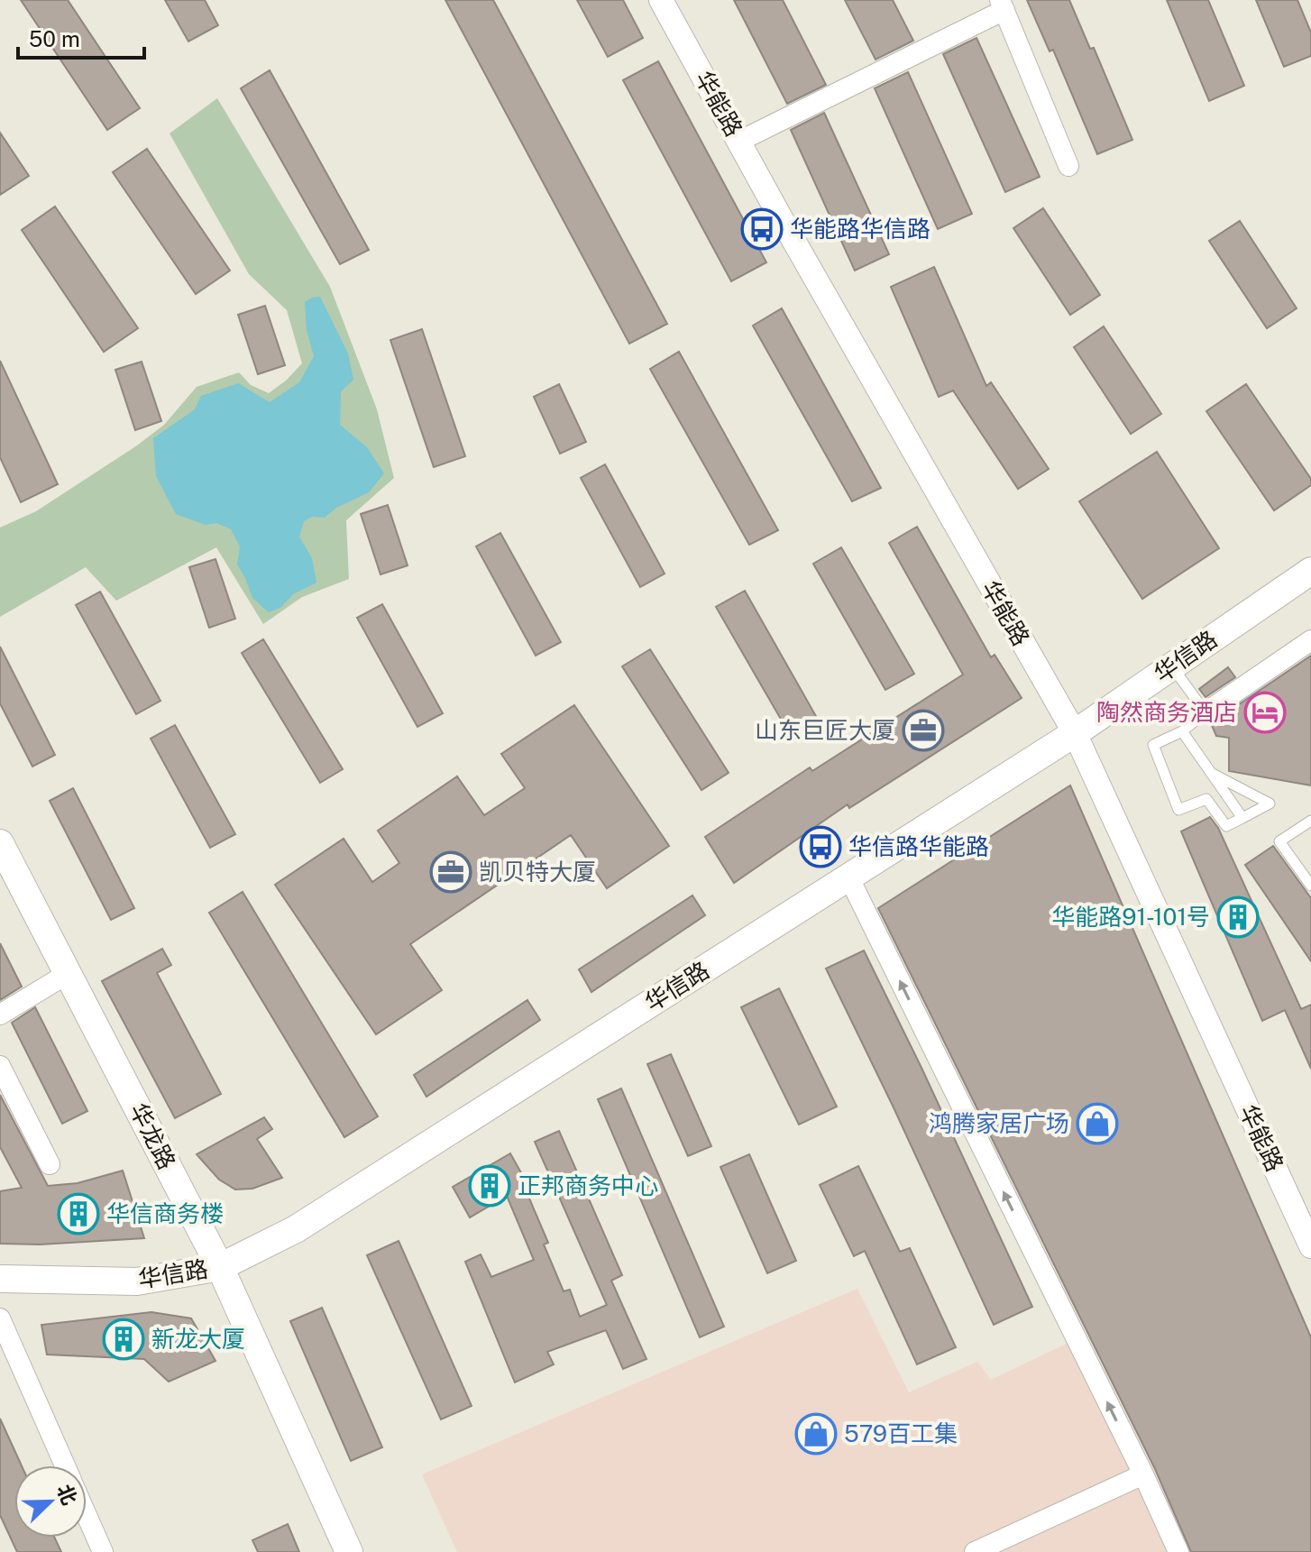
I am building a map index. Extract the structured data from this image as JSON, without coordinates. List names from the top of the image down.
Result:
{
  "streets": {
    "main road": ["华信路", "华龙路"],
    "street": ["华能路"]
  },
  "crossings": [
    ["华能路", "华信路"],
    ["华信路", "华龙路"]
  ],
  "places": {
    "bus stop": ["华能路华信路", "华信路华能路"],
    "hotel": ["陶然商务酒店"],
    "office": ["山东巨匠大厦", "凯贝特大厦"],
    "building": [
      "华能路91-101号",
      "正邦商务中心",
      "华信商务楼",
      "新龙大厦"
    ],
    "shop": ["鸿腾家居广场", "579百工集"]
  },
  "scale_bar": "50 m",
  "north": "top right"
}
